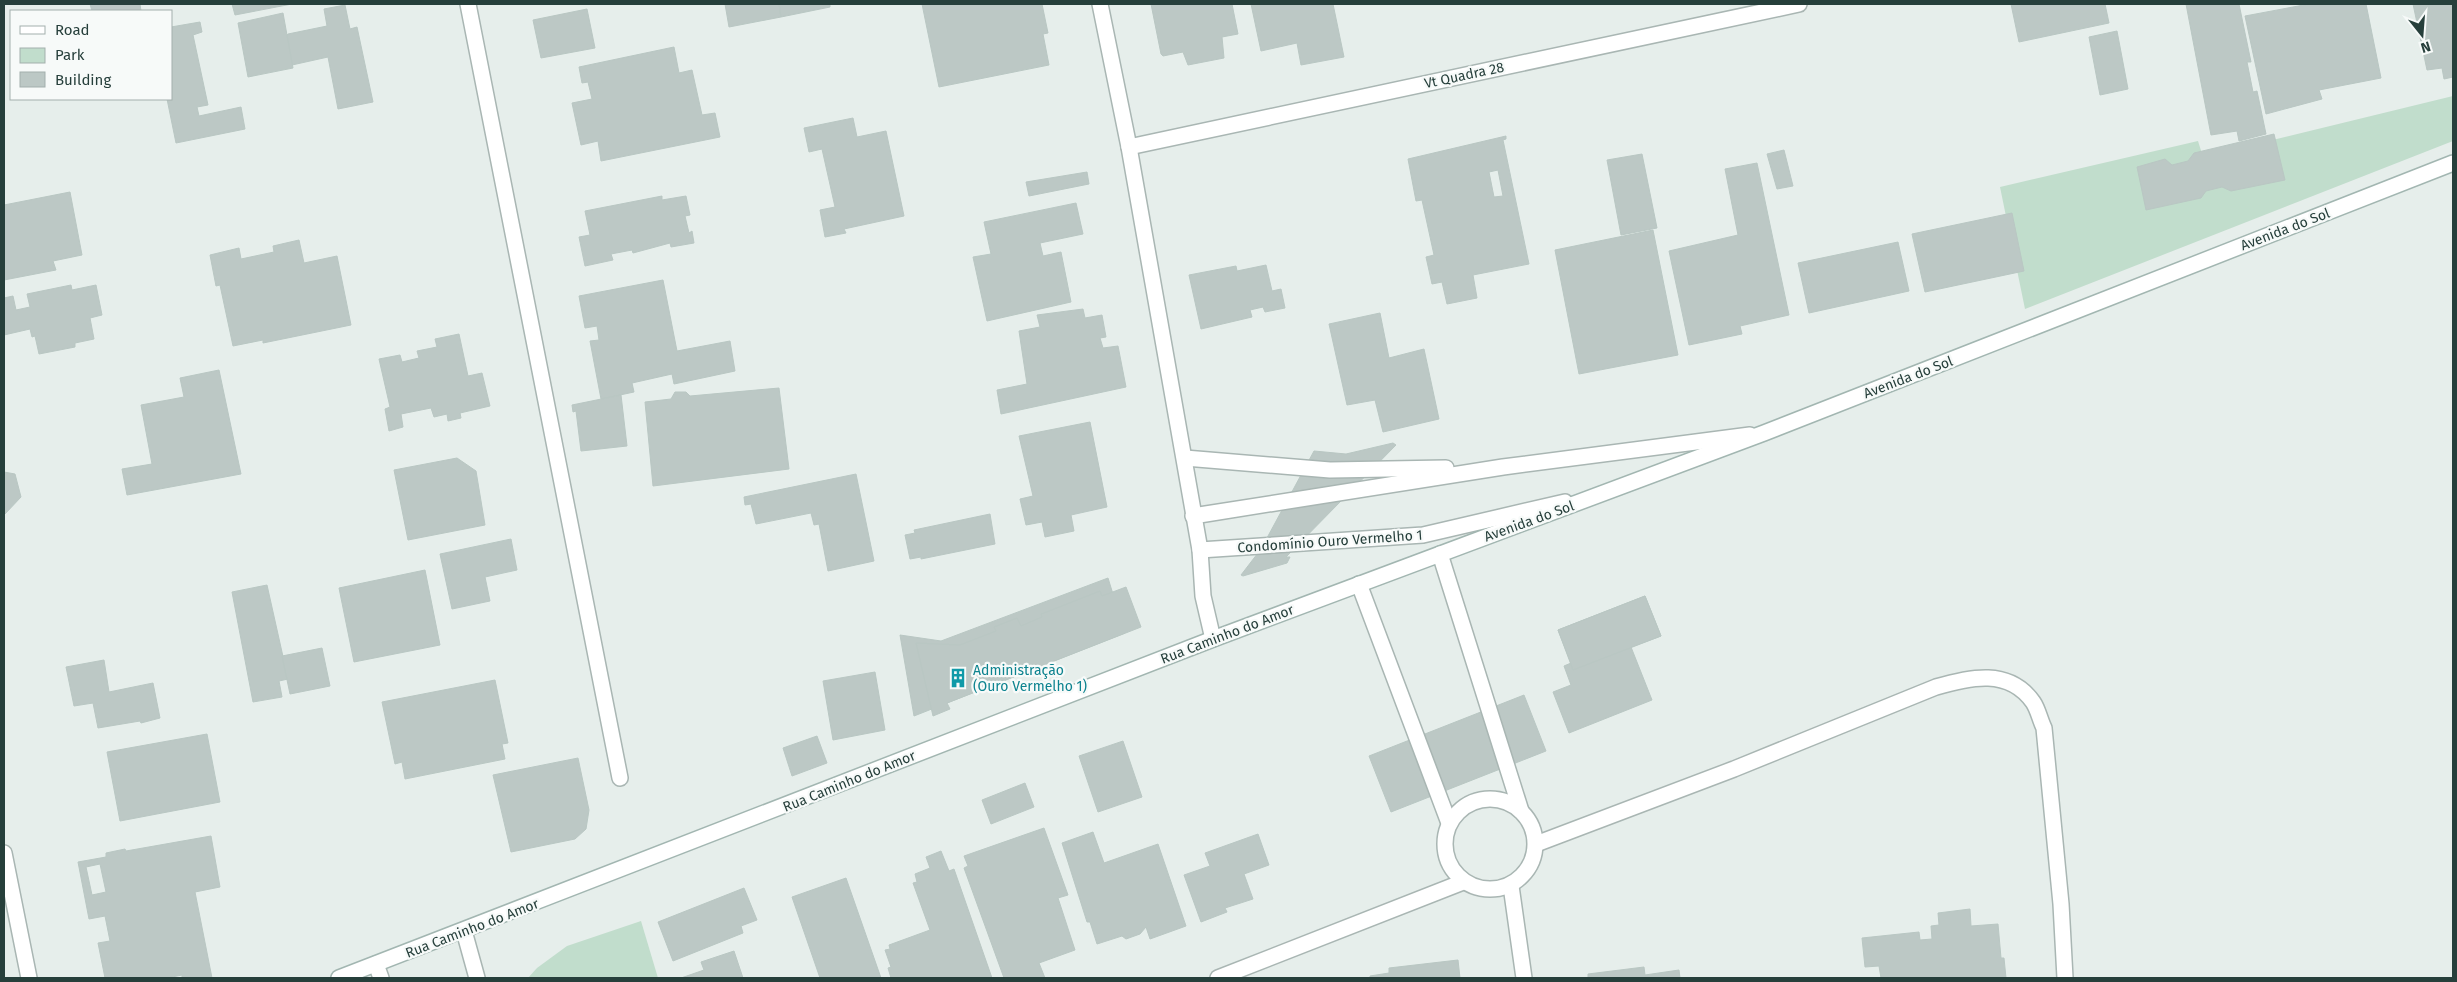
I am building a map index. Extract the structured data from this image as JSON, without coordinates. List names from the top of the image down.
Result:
{
  "streets": {
    "street": [
      "Vt Quadra 28",
      "Avenida do Sol",
      "Condomínio Ouro Vermelho 1",
      "Rua Caminho do Amor"
    ]
  },
  "crossings": [
    ["Avenida do Sol", "Condomínio Ouro Vermelho 1"],
    ["Avenida do Sol", "Rua Caminho do Amor"]
  ],
  "places": {
    "building": ["Administração (Ouro Vermelho 1)"]
  },
  "legend": ["Road", "Park", "Building"],
  "north": "bottom"
}
